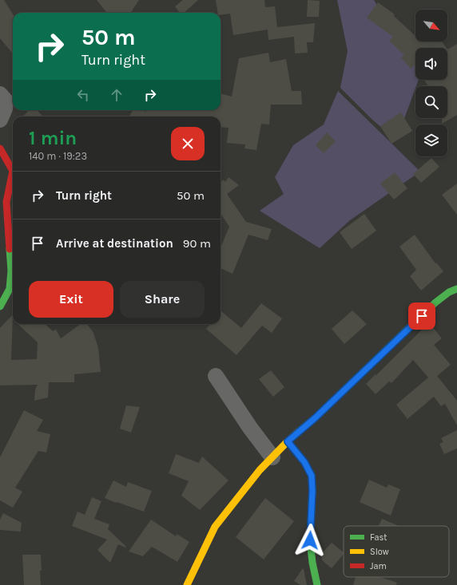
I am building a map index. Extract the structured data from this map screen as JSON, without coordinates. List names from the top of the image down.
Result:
{
  "legend": ["Fast", "Slow", "Jam"],
  "north": "bottom right",
  "page": {
    "turn": ["50 m", "Turn right"],
    "heading": ["1 min", "140 m · 19:23"],
    "list": [
      {
        "name": "Turn right",
        "value": "50 m"
      },
      {
        "name": "Arrive at destination",
        "value": "90 m"
      }
    ],
    "buttons": ["Exit", "Share"]
  }
}
